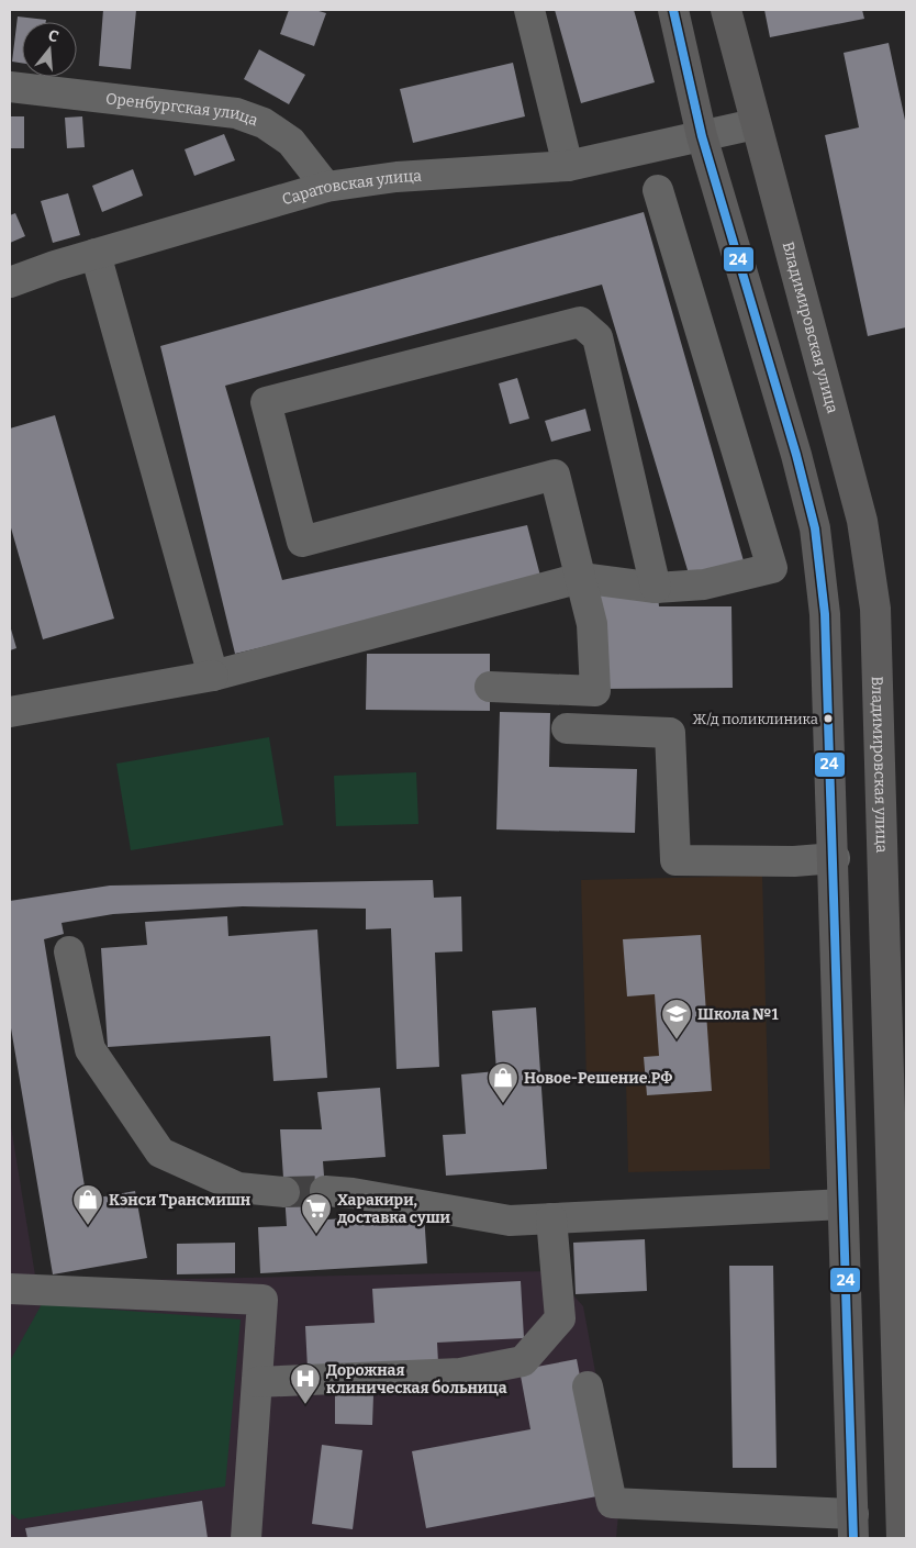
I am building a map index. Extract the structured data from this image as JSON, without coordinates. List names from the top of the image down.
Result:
{
  "streets": {
    "main road": ["Владимировская улица"],
    "street": ["Оренбургская улица", "Саратовская улица"]
  },
  "crossings": [
    ["Оренбургская улица", "Саратовская улица"],
    ["Саратовская улица", "Владимировская улица"]
  ],
  "places": {
    "other": ["Ж/д поликлиника"],
    "school or university": ["Школа №1"],
    "shop": ["Новое-Решение.РФ", "Кэнси Трансмишн"],
    "supermarket": ["Харакири, доставка суши"],
    "hospital": ["Дорожная клиническая больница"]
  },
  "lines": ["transit line 24"],
  "north": "top"
}
